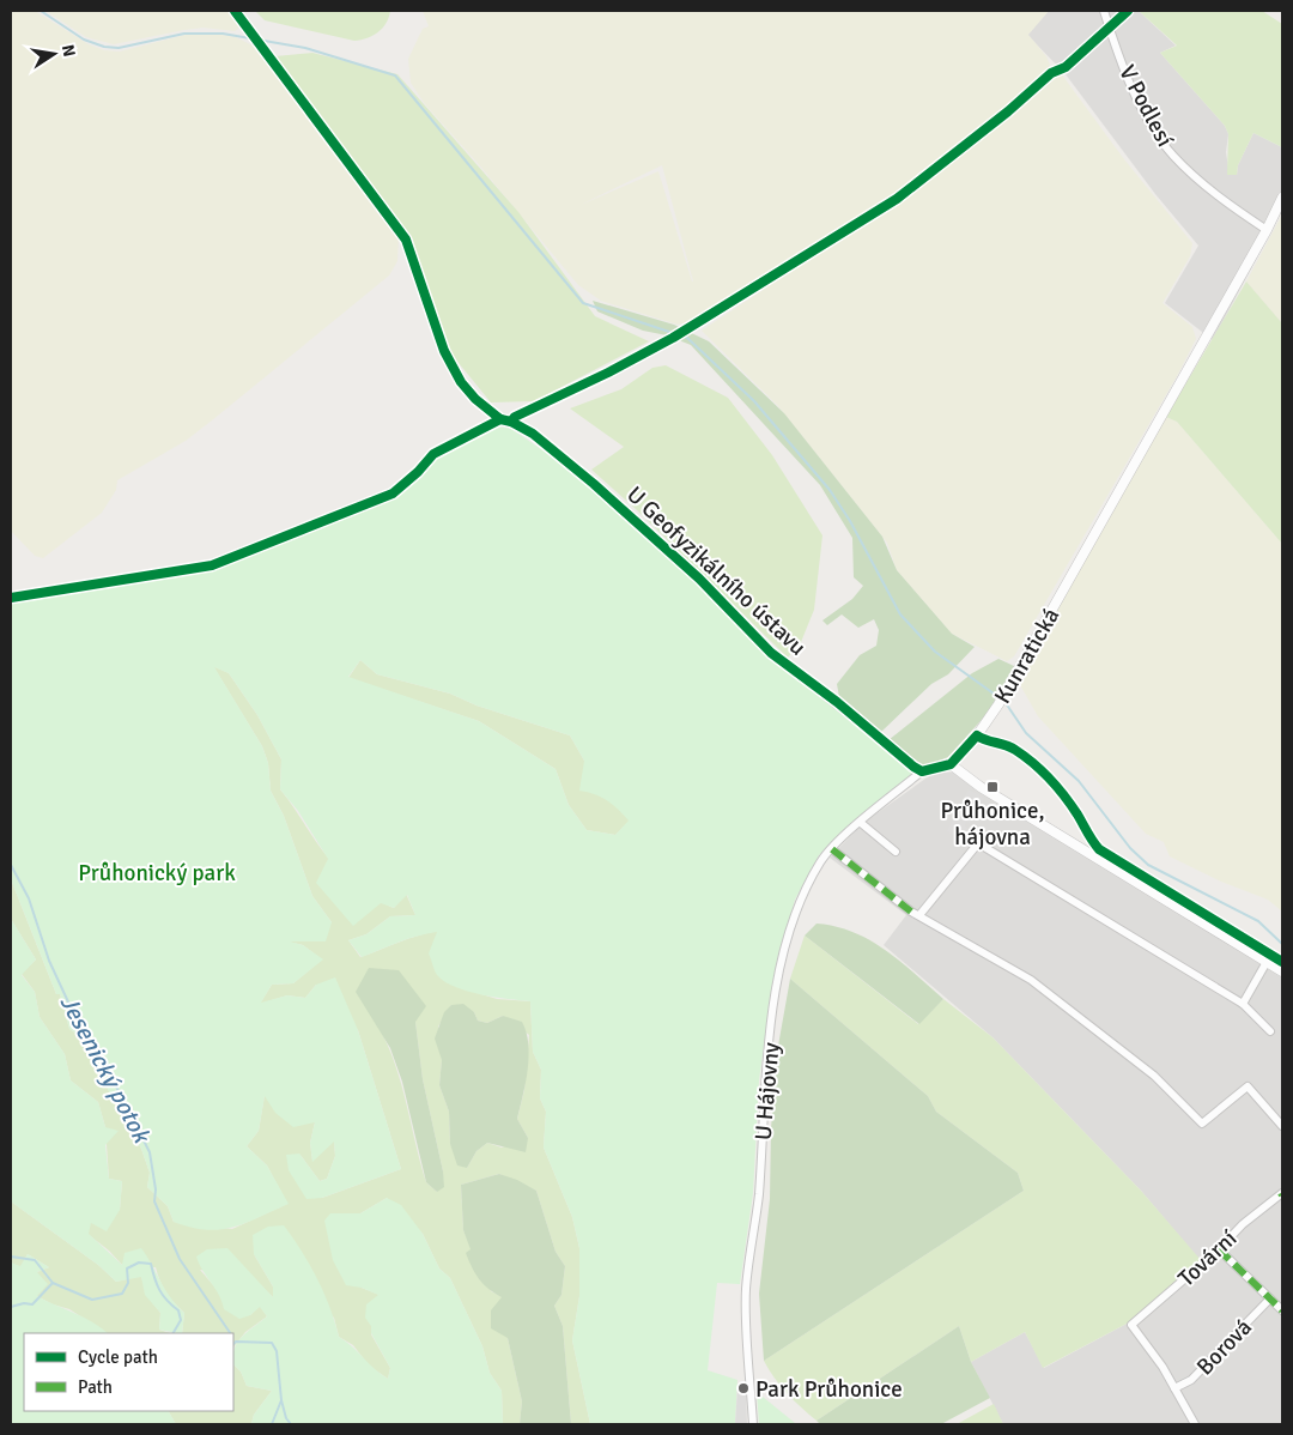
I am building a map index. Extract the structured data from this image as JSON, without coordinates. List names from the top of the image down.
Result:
{
  "streets": {
    "street": [
      "V Podlesí",
      "U Geofyzikálního ústavu",
      "Kunratická",
      "U Hájovny",
      "Tovární",
      "Borová"
    ]
  },
  "crossings": [
    ["V Podlesí", "Kunratická"],
    ["U Geofyzikálního ústavu", "U Hájovny"],
    ["Kunratická", "U Hájovny"],
    ["Tovární", "Borová"]
  ],
  "water": ["Jesenický potok"],
  "parks": ["Průhonický park"],
  "places": {
    "transit": ["Průhonice, hájovna"],
    "other": ["Park Průhonice"]
  },
  "legend": ["Cycle path", "Path"],
  "north": "right"
}
